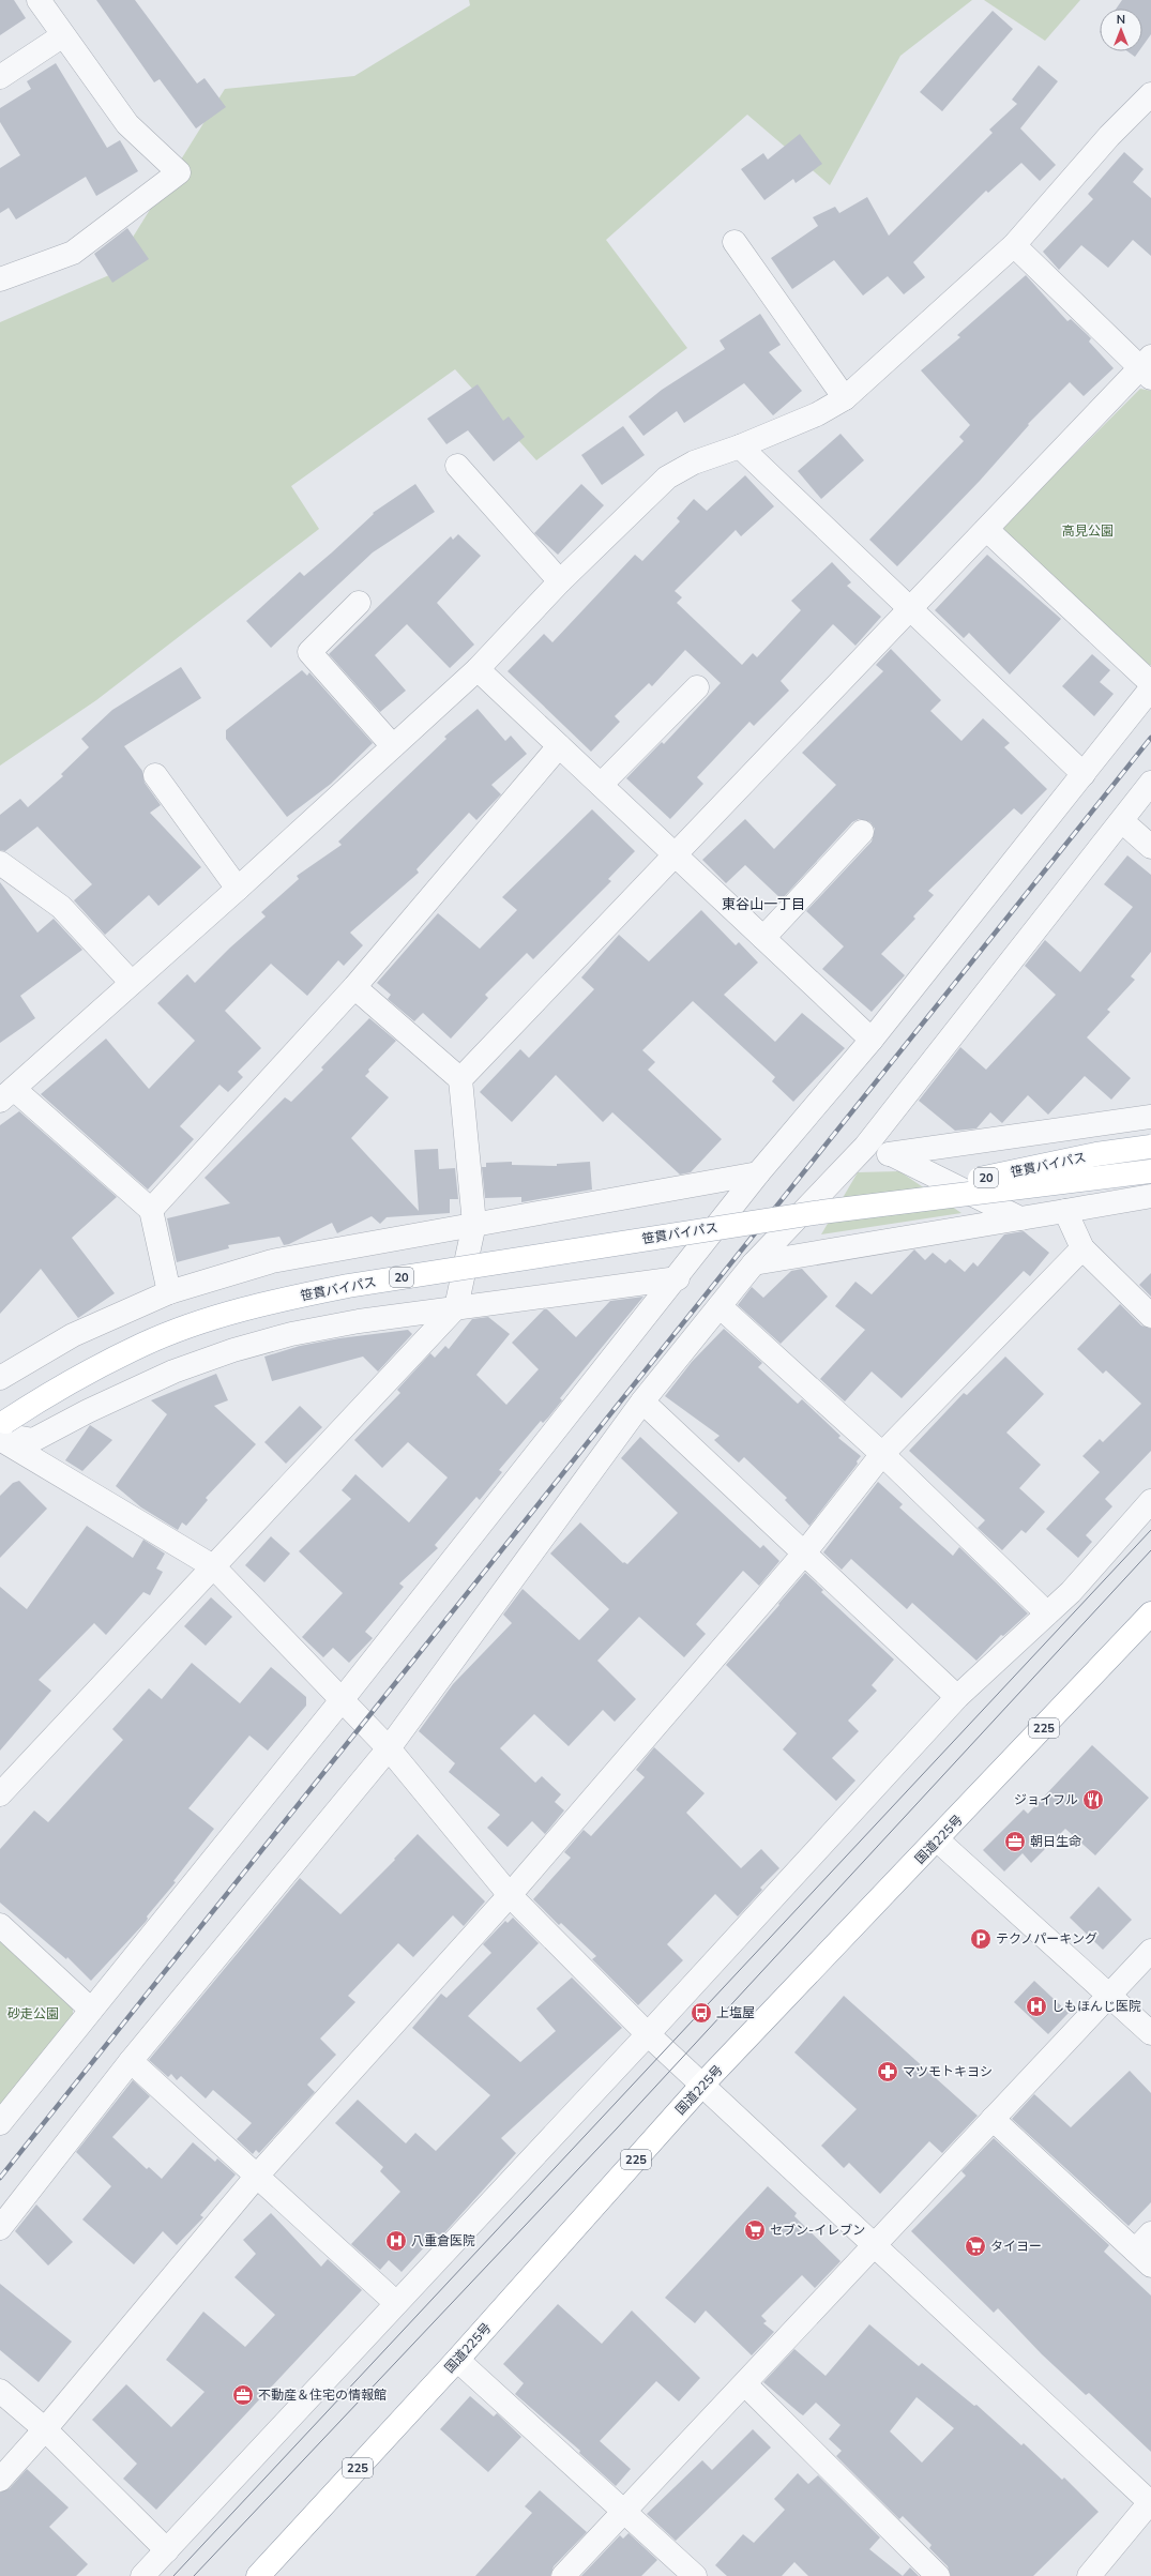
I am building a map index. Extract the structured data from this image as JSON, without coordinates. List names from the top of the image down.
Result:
{
  "streets": {
    "main road": [
      "笹貫バイパス",
      "20",
      "225",
      "国道225号"
    ]
  },
  "districts": ["東谷山一丁目"],
  "parks": ["高見公園", "砂走公園"],
  "places": {
    "restaurant": ["ジョイフル"],
    "office": ["朝日生命", "不動産＆住宅の情報館"],
    "parking": ["テクノパーキング"],
    "hospital": ["しもほんじ医院", "八重倉医院"],
    "bus stop": ["上塩屋"],
    "pharmacy": ["マツモトキヨシ"],
    "supermarket": ["セブン-イレブン", "タイヨー"]
  },
  "north": "top"
}
